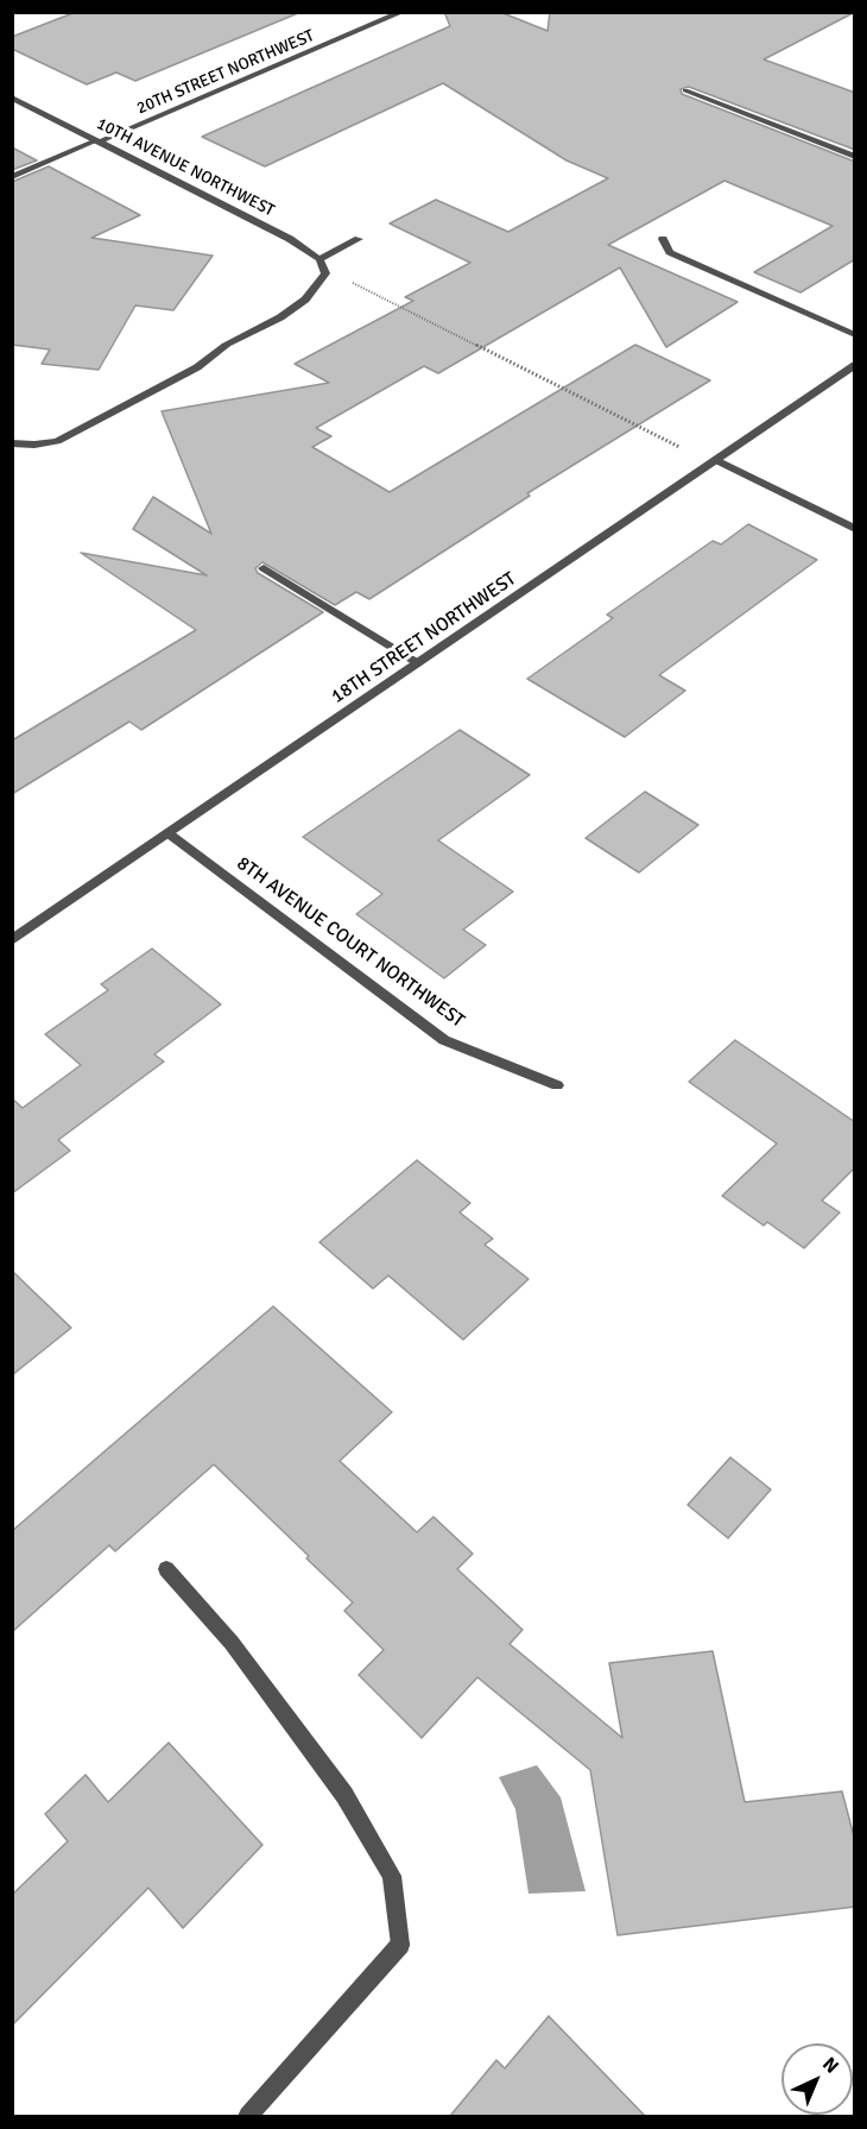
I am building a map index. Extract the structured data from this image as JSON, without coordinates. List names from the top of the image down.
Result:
{
  "streets": {
    "street": [
      "20TH STREET NORTHWEST",
      "10TH AVENUE NORTHWEST",
      "18TH STREET NORTHWEST",
      "8TH AVENUE COURT NORTHWEST"
    ]
  },
  "crossings": [
    ["20TH STREET NORTHWEST", "10TH AVENUE NORTHWEST"],
    ["18TH STREET NORTHWEST", "8TH AVENUE COURT NORTHWEST"]
  ],
  "north": "top right"
}
